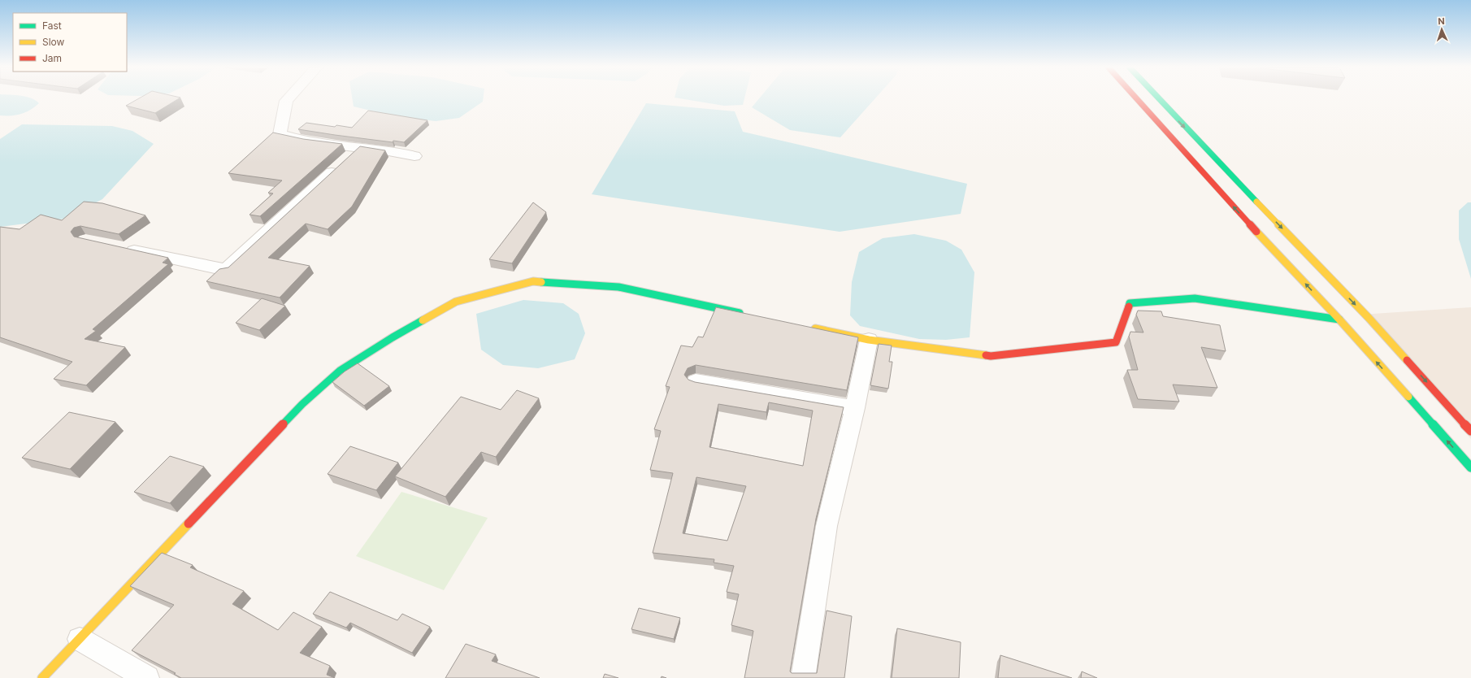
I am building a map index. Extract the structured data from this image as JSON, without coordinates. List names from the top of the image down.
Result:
{
  "legend": ["Fast", "Slow", "Jam"],
  "north": "top"
}
